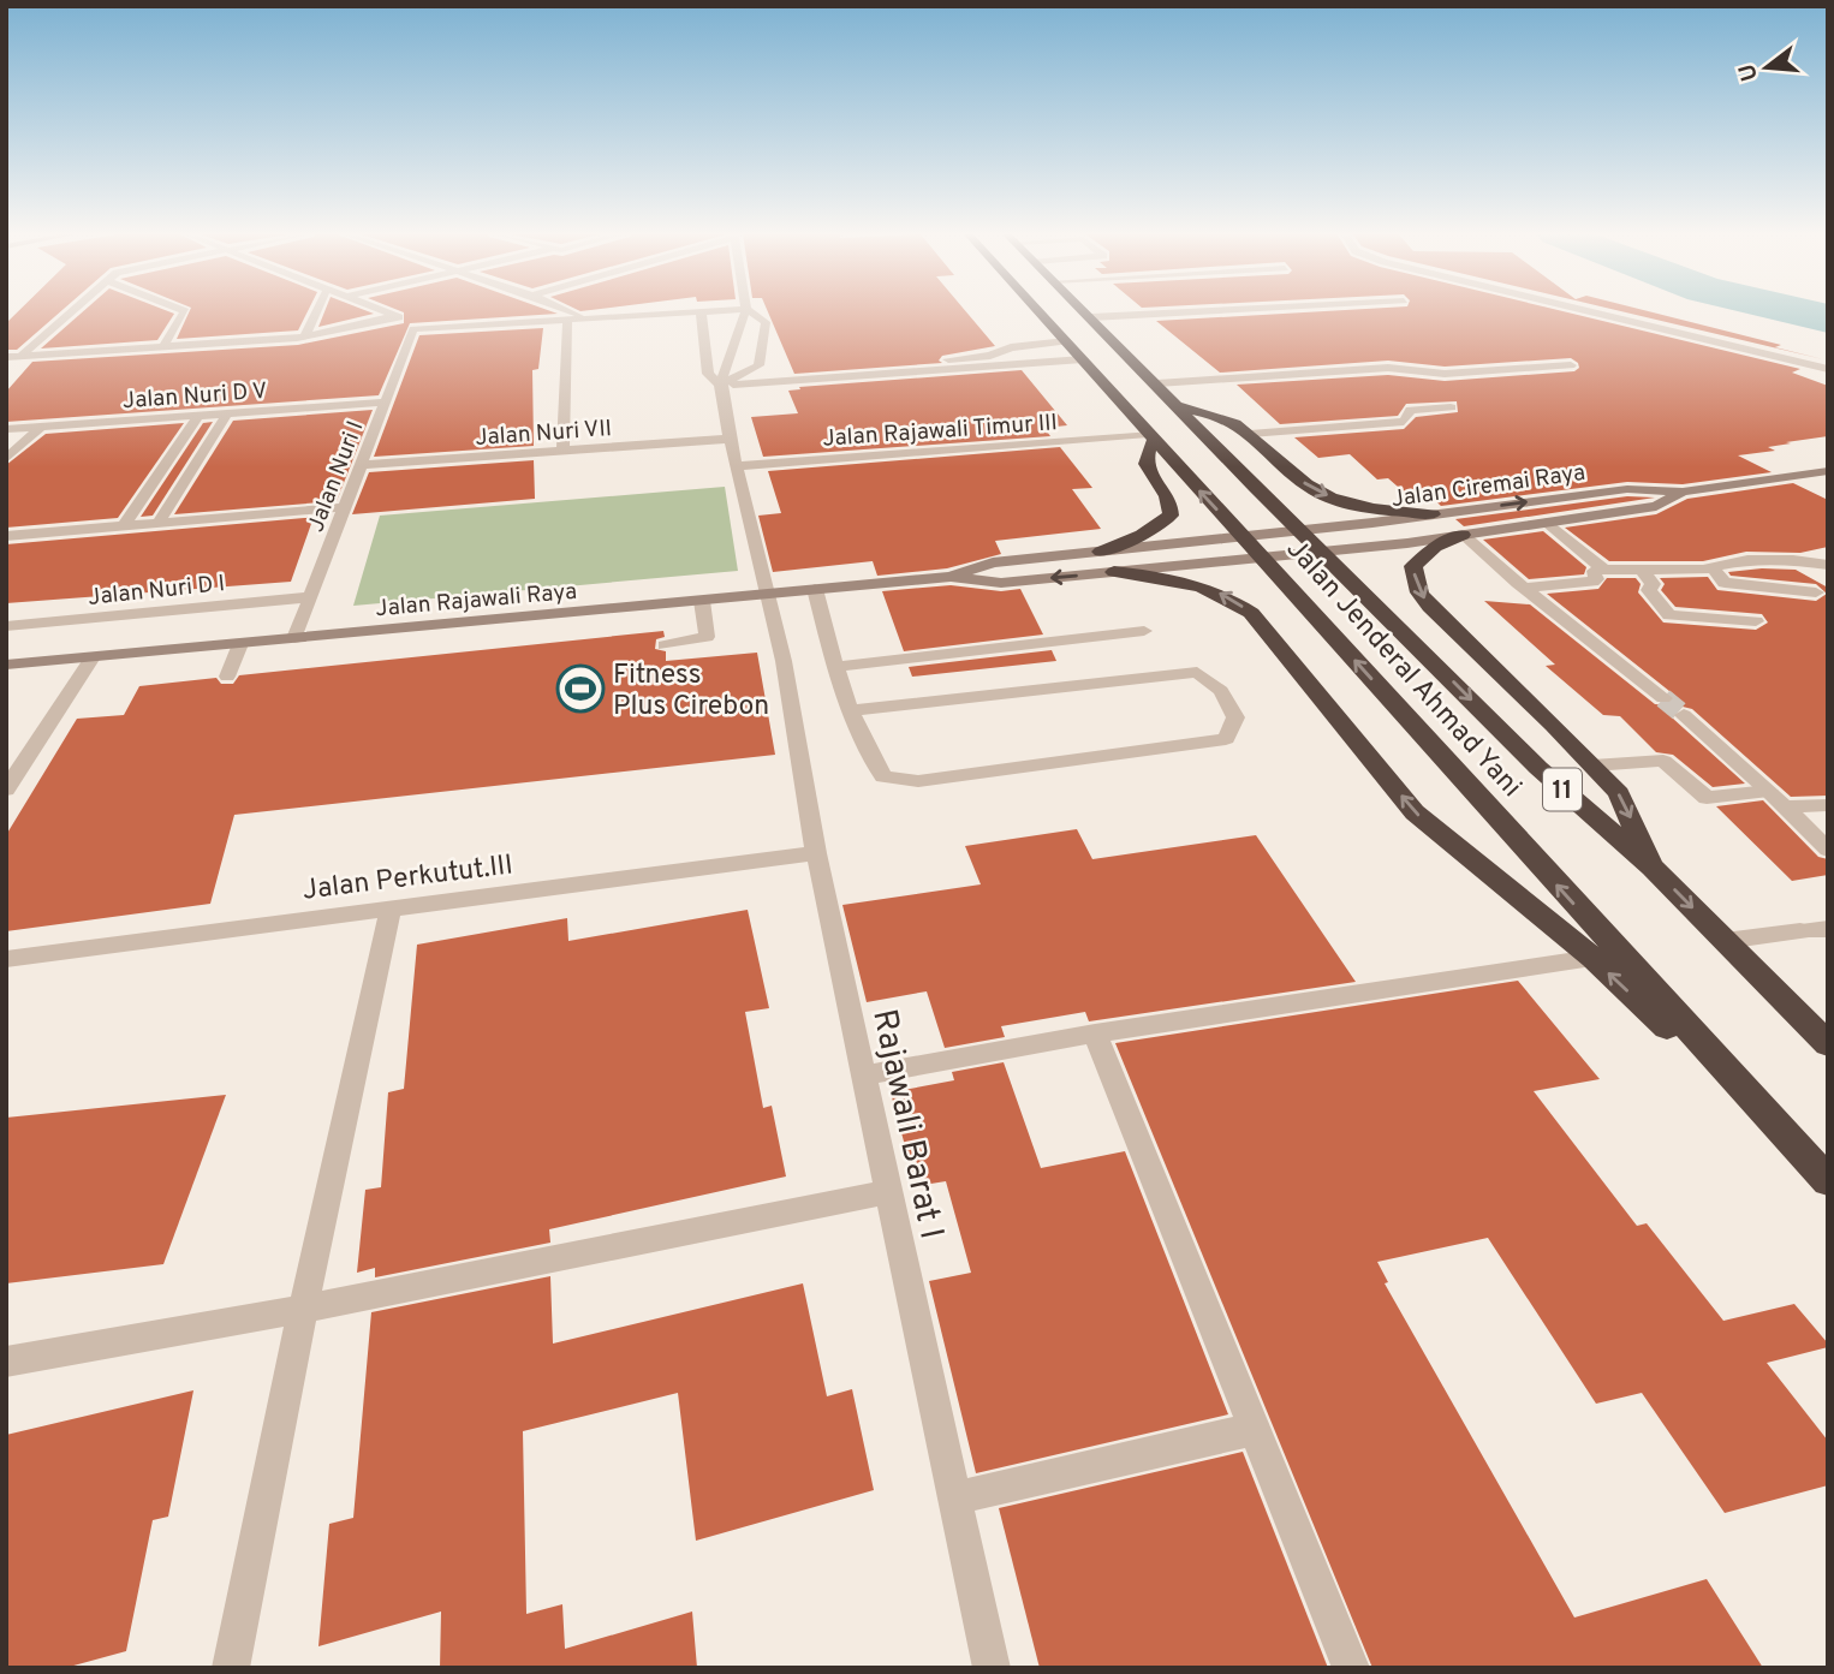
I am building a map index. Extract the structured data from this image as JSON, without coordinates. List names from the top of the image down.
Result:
{
  "streets": {
    "highway": ["Jalan Jenderal Ahmad Yani", "11"],
    "street": [
      "Jalan Nuri D V",
      "Jalan Rajawali Timur III",
      "Jalan Nuri VII",
      "Jalan Nuri I",
      "Jalan Ciremai Raya",
      "Jalan Nuri D I",
      "Jalan Rajawali Raya",
      "Jalan Perkutut.III",
      "Rajawali Barat I"
    ]
  },
  "crossings": [
    ["Jalan Nuri D V", "Jalan Nuri I"],
    ["Jalan Rajawali Timur III", "Jalan Jenderal Ahmad Yani"],
    ["Jalan Rajawali Timur III", "Rajawali Barat I"],
    ["Jalan Nuri VII", "Jalan Nuri I"],
    ["Jalan Nuri VII", "Rajawali Barat I"],
    ["Jalan Nuri I", "Jalan Nuri D I"],
    ["Jalan Nuri I", "Jalan Rajawali Raya"],
    ["Jalan Ciremai Raya", "Jalan Rajawali Raya"],
    ["Jalan Ciremai Raya", "Jalan Jenderal Ahmad Yani"],
    ["Jalan Rajawali Raya", "Jalan Jenderal Ahmad Yani"],
    ["Jalan Rajawali Raya", "Rajawali Barat I"],
    ["Jalan Perkutut.III", "Rajawali Barat I"]
  ],
  "places": {
    "sports": ["Fitness Plus Cirebon"]
  },
  "north": "left"
}
